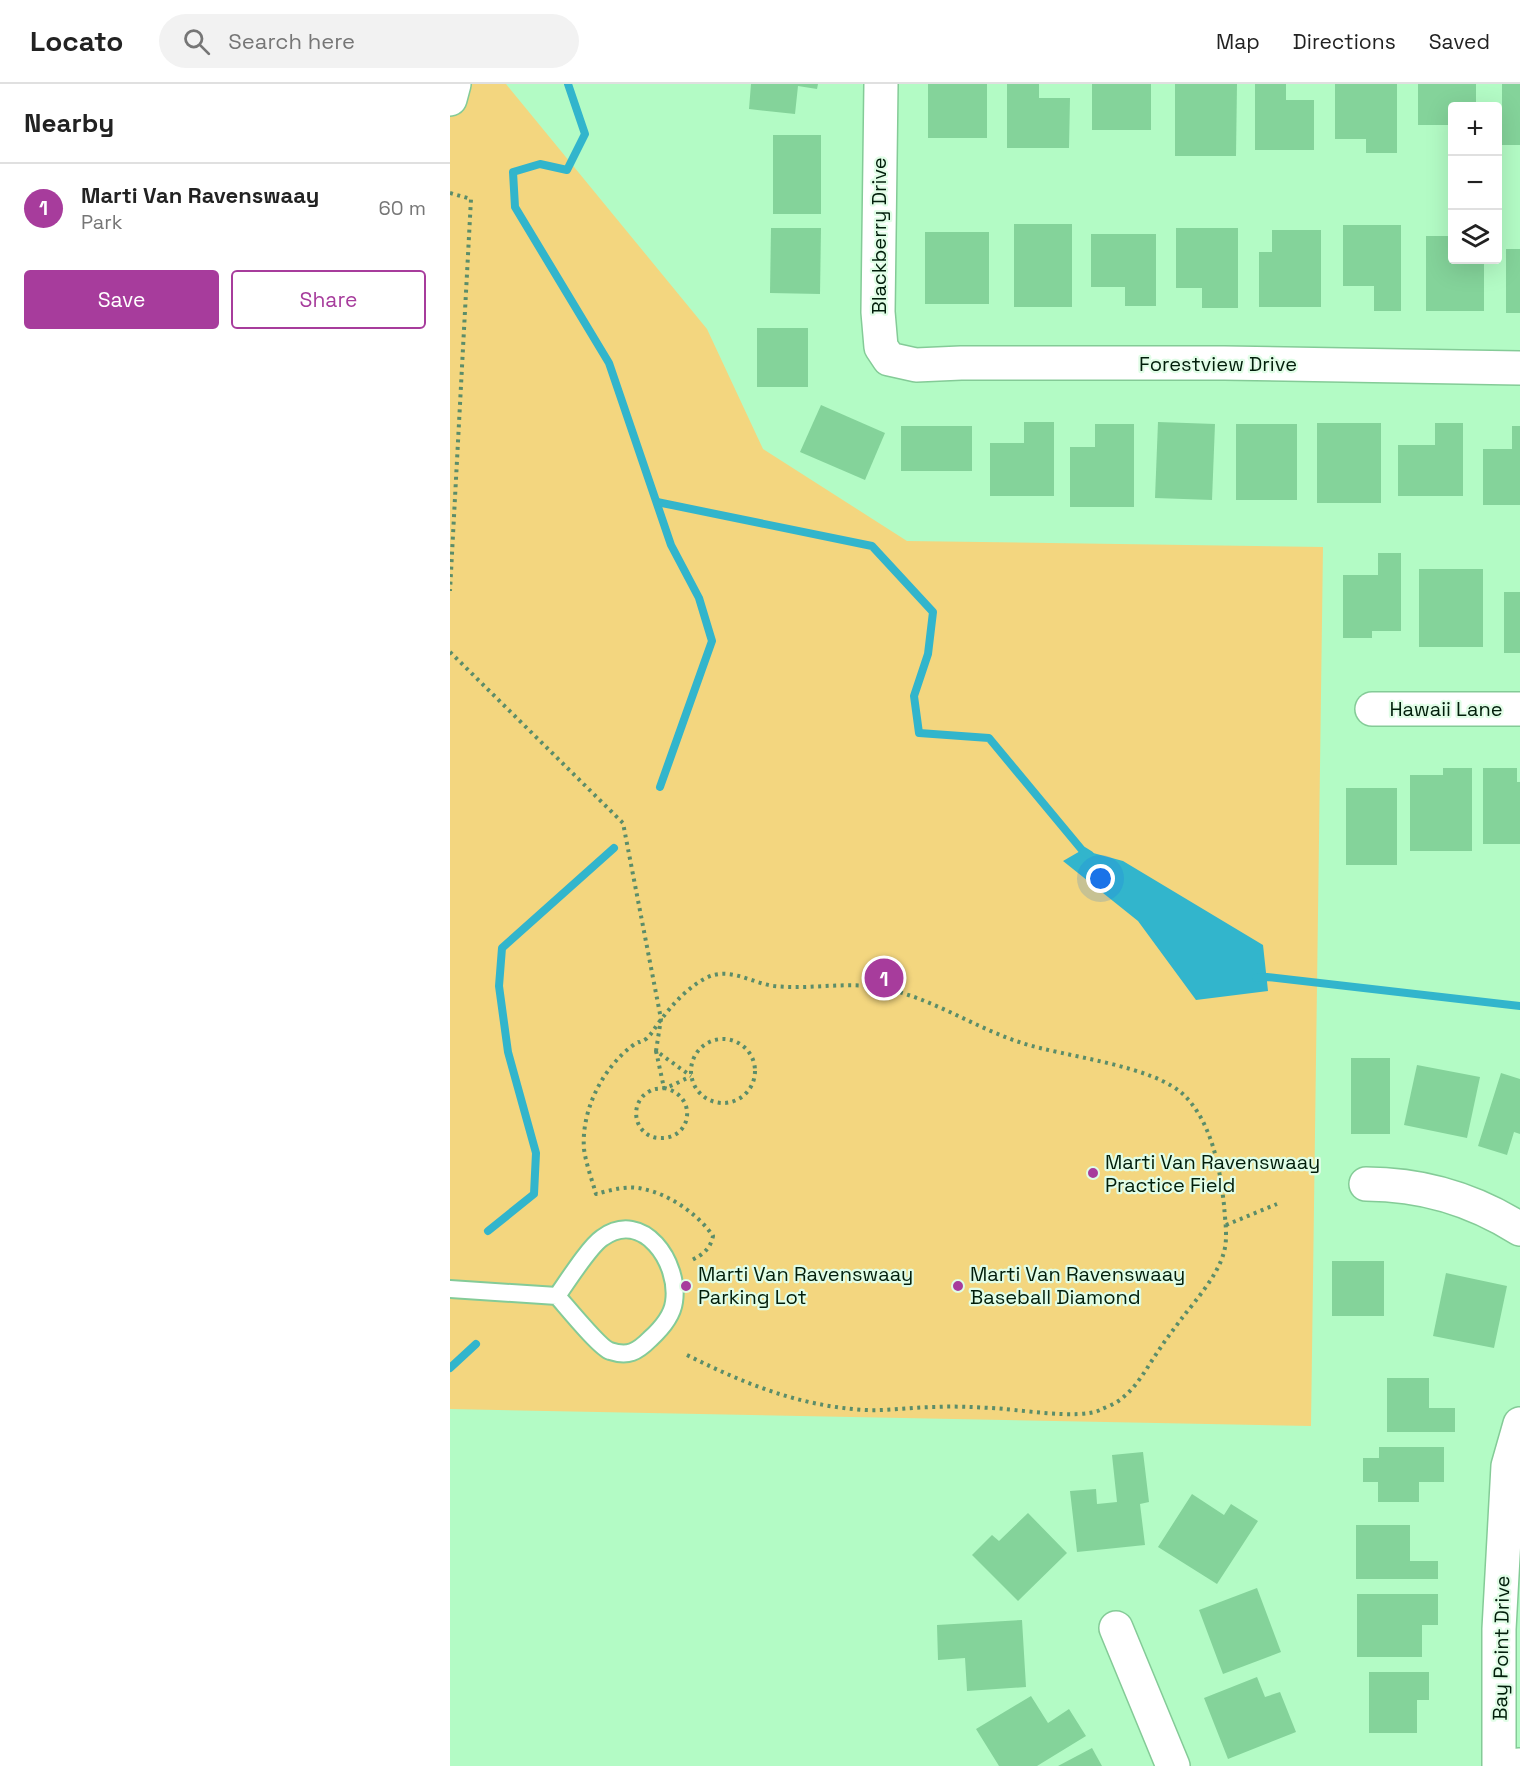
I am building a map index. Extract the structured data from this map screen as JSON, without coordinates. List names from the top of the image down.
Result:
{
  "streets": {
    "street": [
      "Blackberry Drive",
      "Forestview Drive",
      "Hawaii Lane",
      "Bay Point Drive"
    ]
  },
  "crossings": [
    ["Blackberry Drive", "Forestview Drive"]
  ],
  "places": ["Marti Van Ravenswaay Practice Field", "Marti Van Ravenswaay Parking Lot", "Marti Van Ravenswaay Baseball Diamond"],
  "page": {
    "header": "Locato",
    "search": "Search here",
    "nav": ["Map", "Directions", "Saved"],
    "heading": "Nearby",
    "map_buttons": ["+", "−"],
    "list": [
      {
        "mark": "1",
        "name": "Marti Van Ravenswaay",
        "note": "Park",
        "value": "60 m"
      }
    ],
    "buttons": ["Save", "Share"],
    "pins": "1"
  }
}
